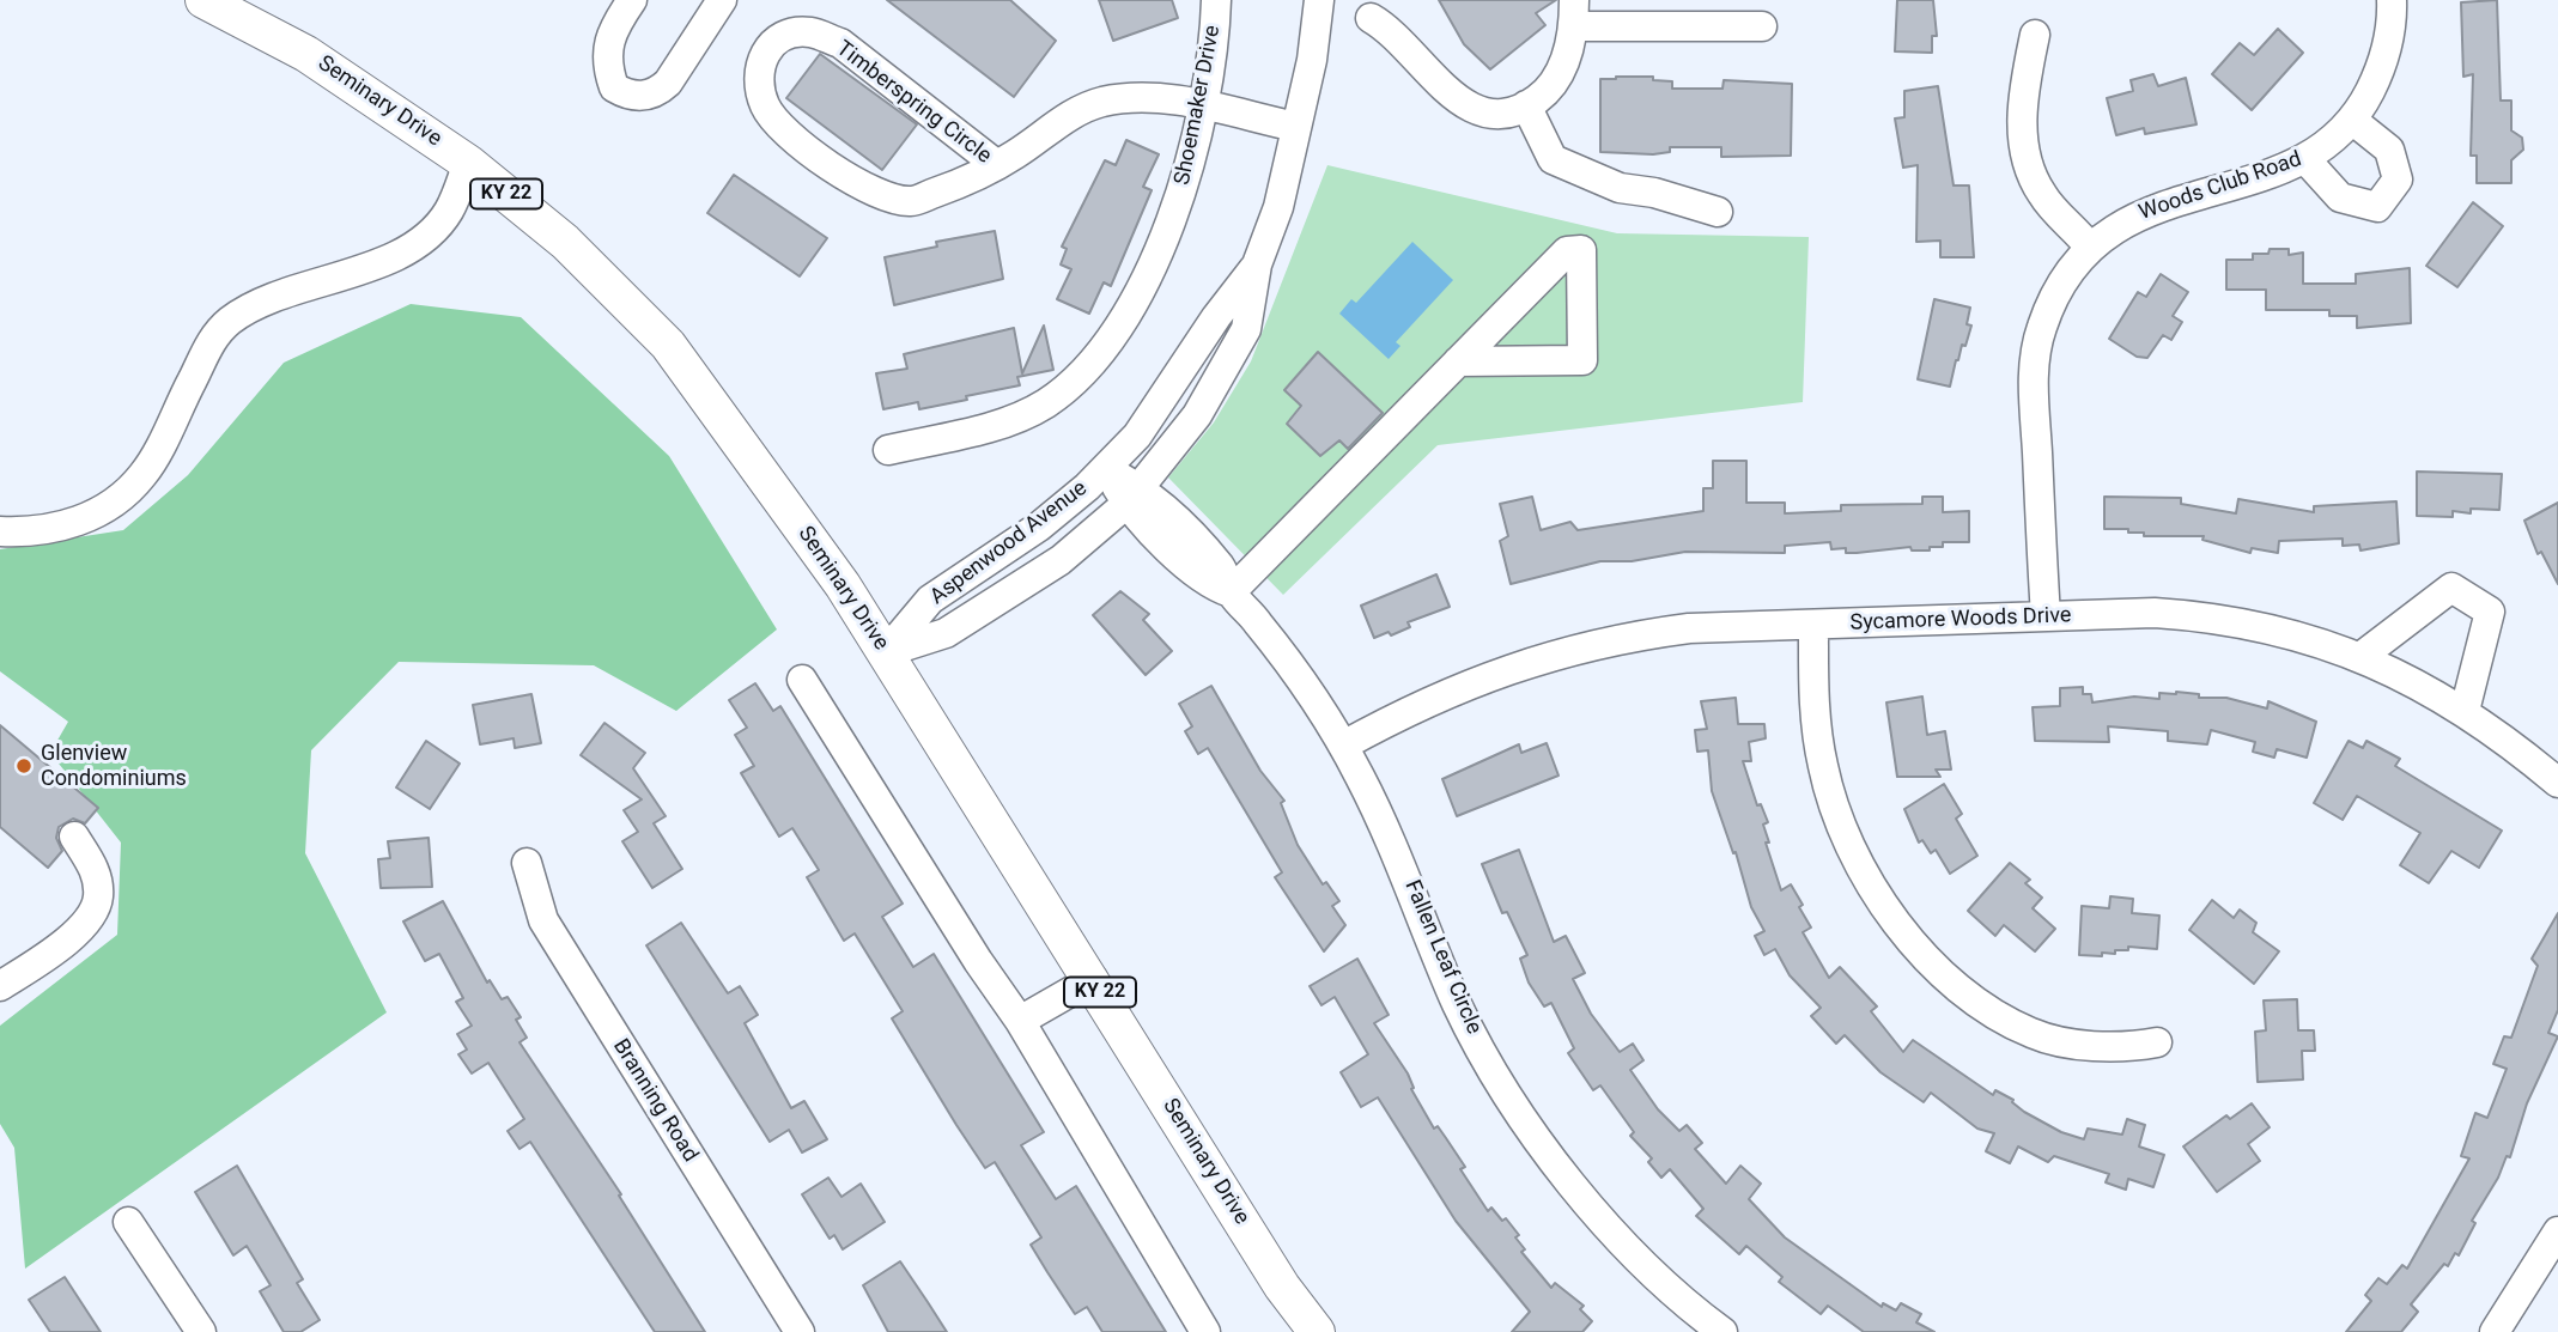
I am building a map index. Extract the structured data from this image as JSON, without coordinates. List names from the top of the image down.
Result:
{
  "streets": {
    "main road": ["Seminary Drive", "KY 22"],
    "street": [
      "Timberspring Circle",
      "Shoemaker Drive",
      "Woods Club Road",
      "Aspenwood Avenue",
      "Sycamore Woods Drive",
      "Fallen Leaf Circle",
      "Branning Road"
    ]
  },
  "crossings": [
    ["Seminary Drive", "Aspenwood Avenue"],
    ["Timberspring Circle", "Shoemaker Drive"],
    ["Timberspring Circle", "Aspenwood Avenue"],
    ["Woods Club Road", "Sycamore Woods Drive"],
    ["Aspenwood Avenue", "Fallen Leaf Circle"],
    ["Sycamore Woods Drive", "Fallen Leaf Circle"]
  ],
  "places": ["Glenview Condominiums"]
}
